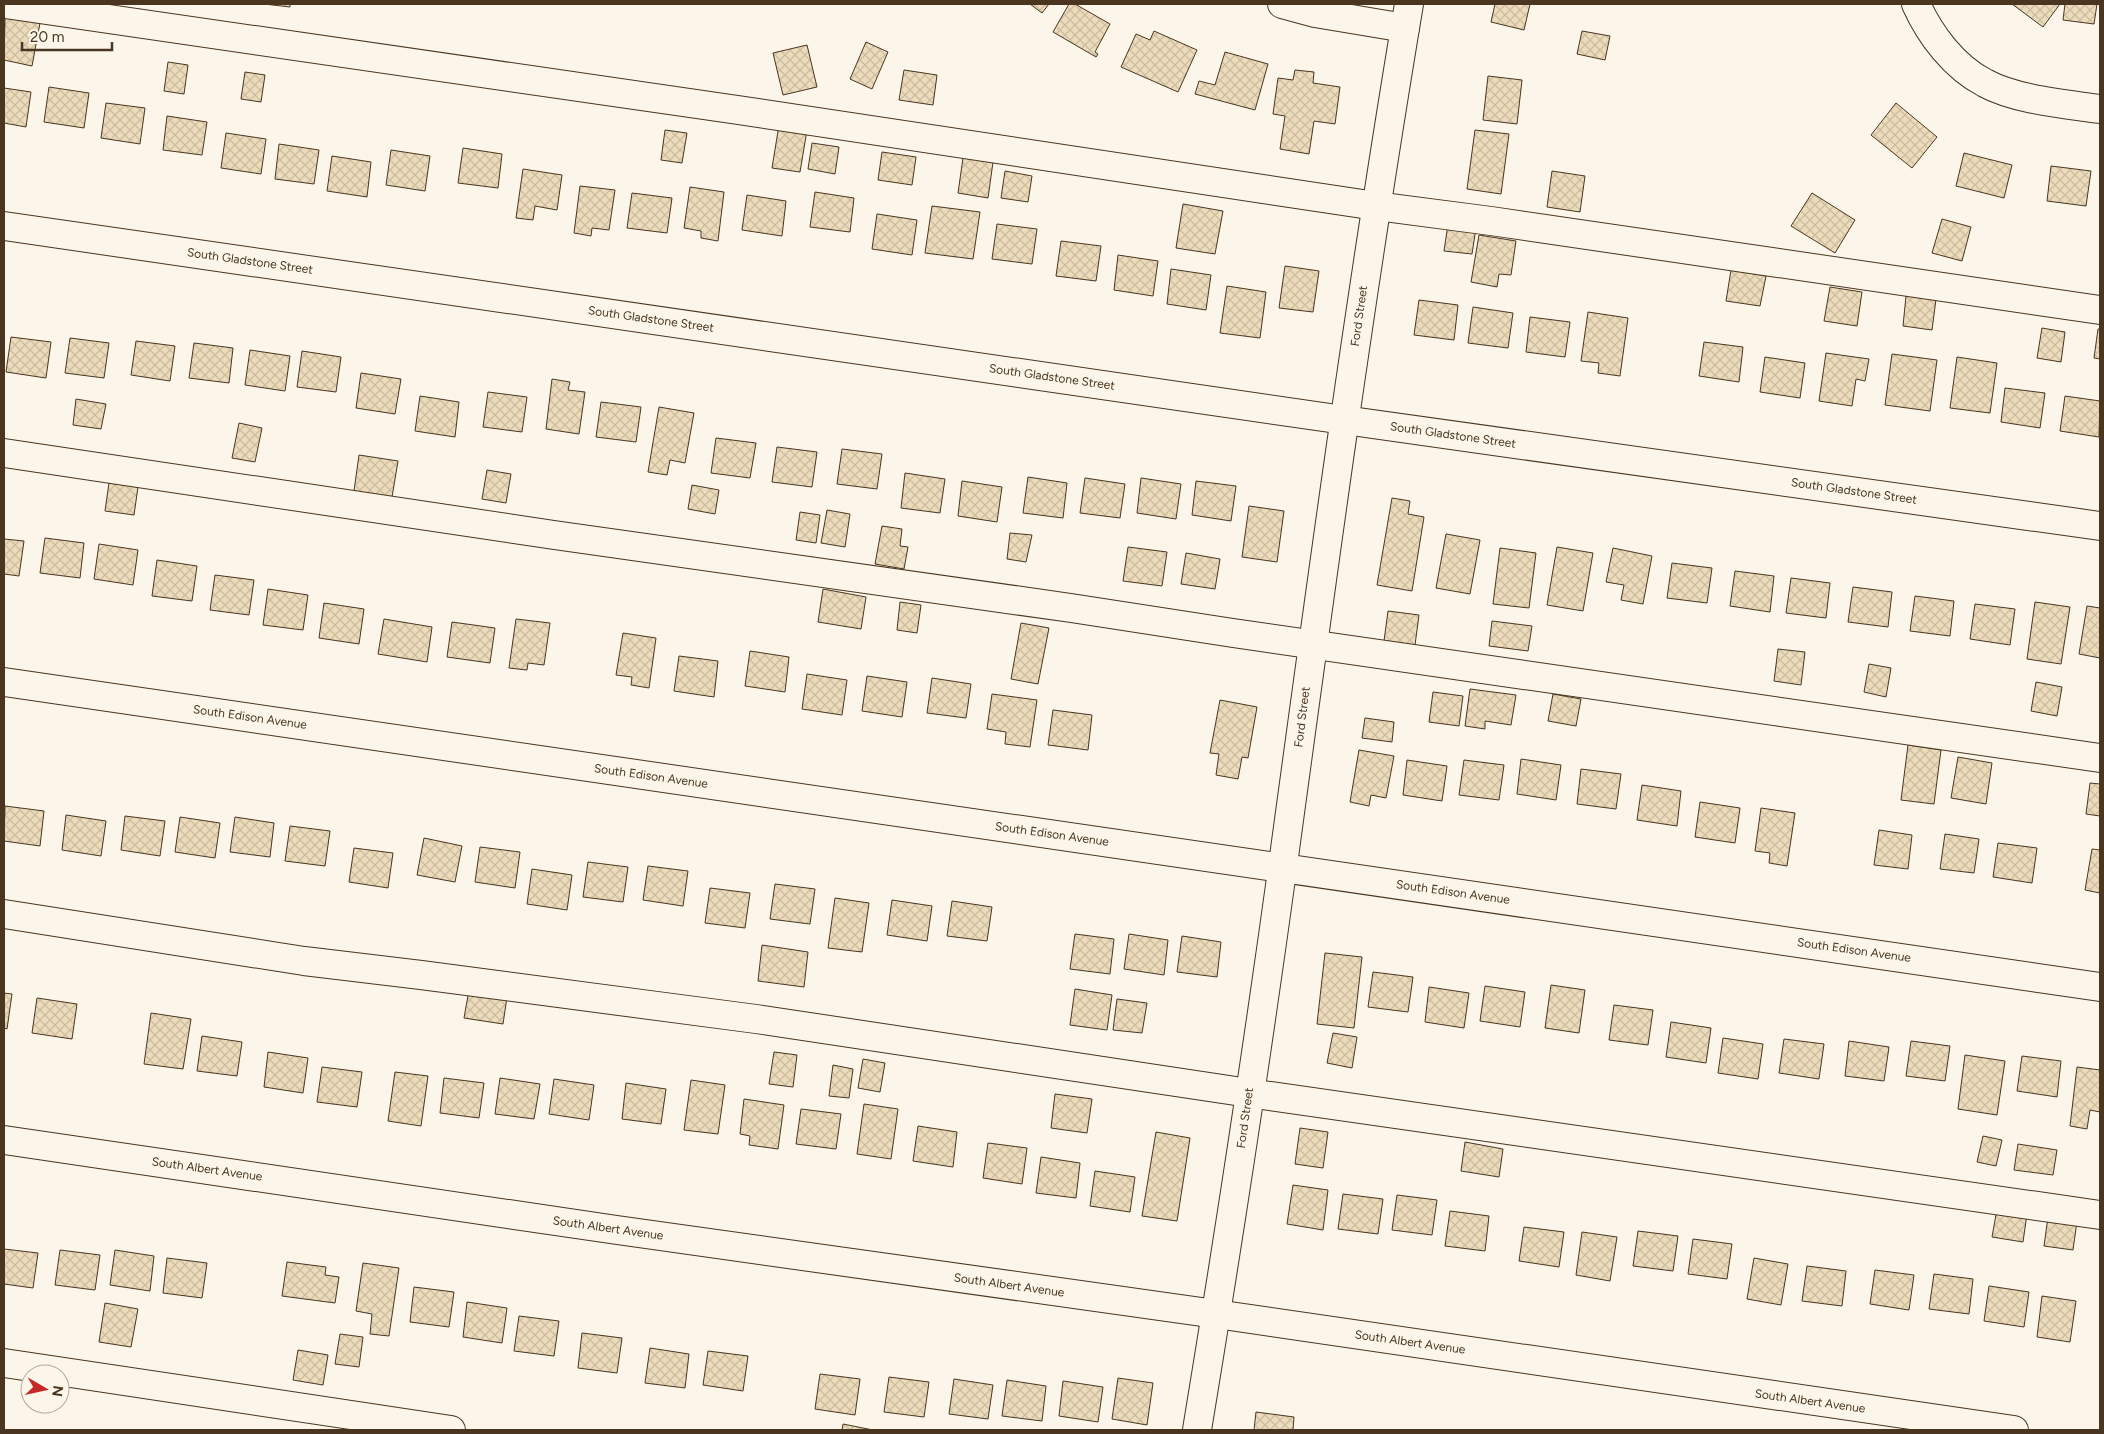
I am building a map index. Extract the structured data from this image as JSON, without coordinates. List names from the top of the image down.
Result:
{
  "streets": {
    "street": [
      "South Gladstone Street",
      "Ford Street",
      "South Edison Avenue",
      "South Albert Avenue"
    ]
  },
  "crossings": [
    ["South Gladstone Street", "Ford Street"],
    ["Ford Street", "South Edison Avenue"],
    ["Ford Street", "South Albert Avenue"]
  ],
  "scale_bar": "20 m",
  "north": "right"
}
